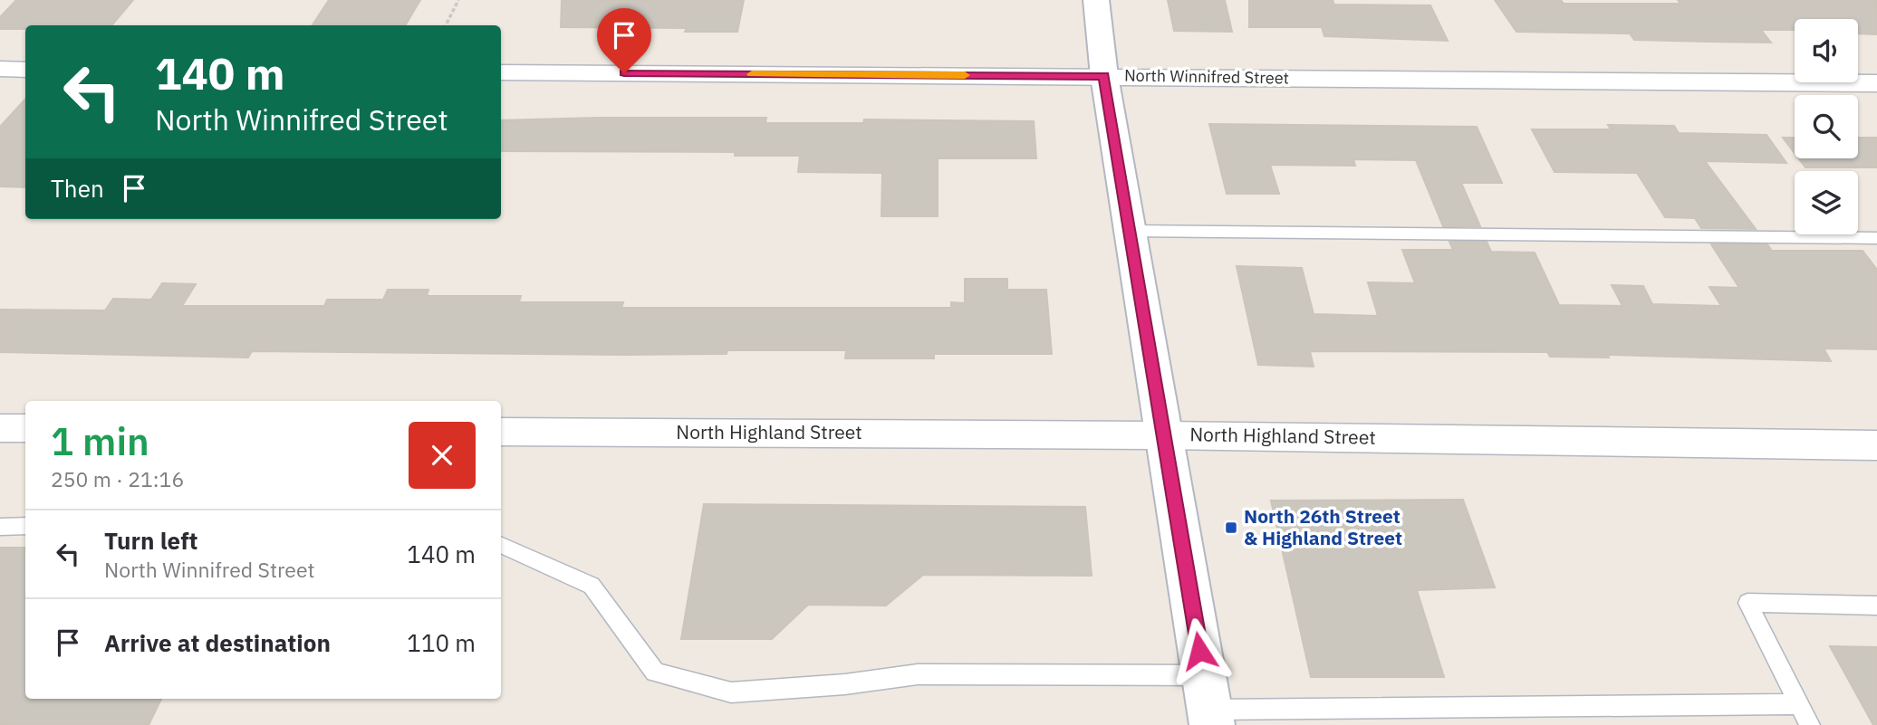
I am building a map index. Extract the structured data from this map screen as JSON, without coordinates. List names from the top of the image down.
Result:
{
  "streets": {
    "street": ["North Winnifred Street", "North Highland Street"]
  },
  "places": {
    "transit": ["North 26th Street & Highland Street"]
  },
  "page": {
    "turn": ["140 m", "North Winnifred Street"],
    "then": "Then",
    "heading": ["1 min", "250 m · 21:16"],
    "list": [
      {
        "name": "Turn left",
        "note": "North Winnifred Street",
        "value": "140 m"
      },
      {
        "name": "Arrive at destination",
        "value": "110 m"
      }
    ]
  }
}
